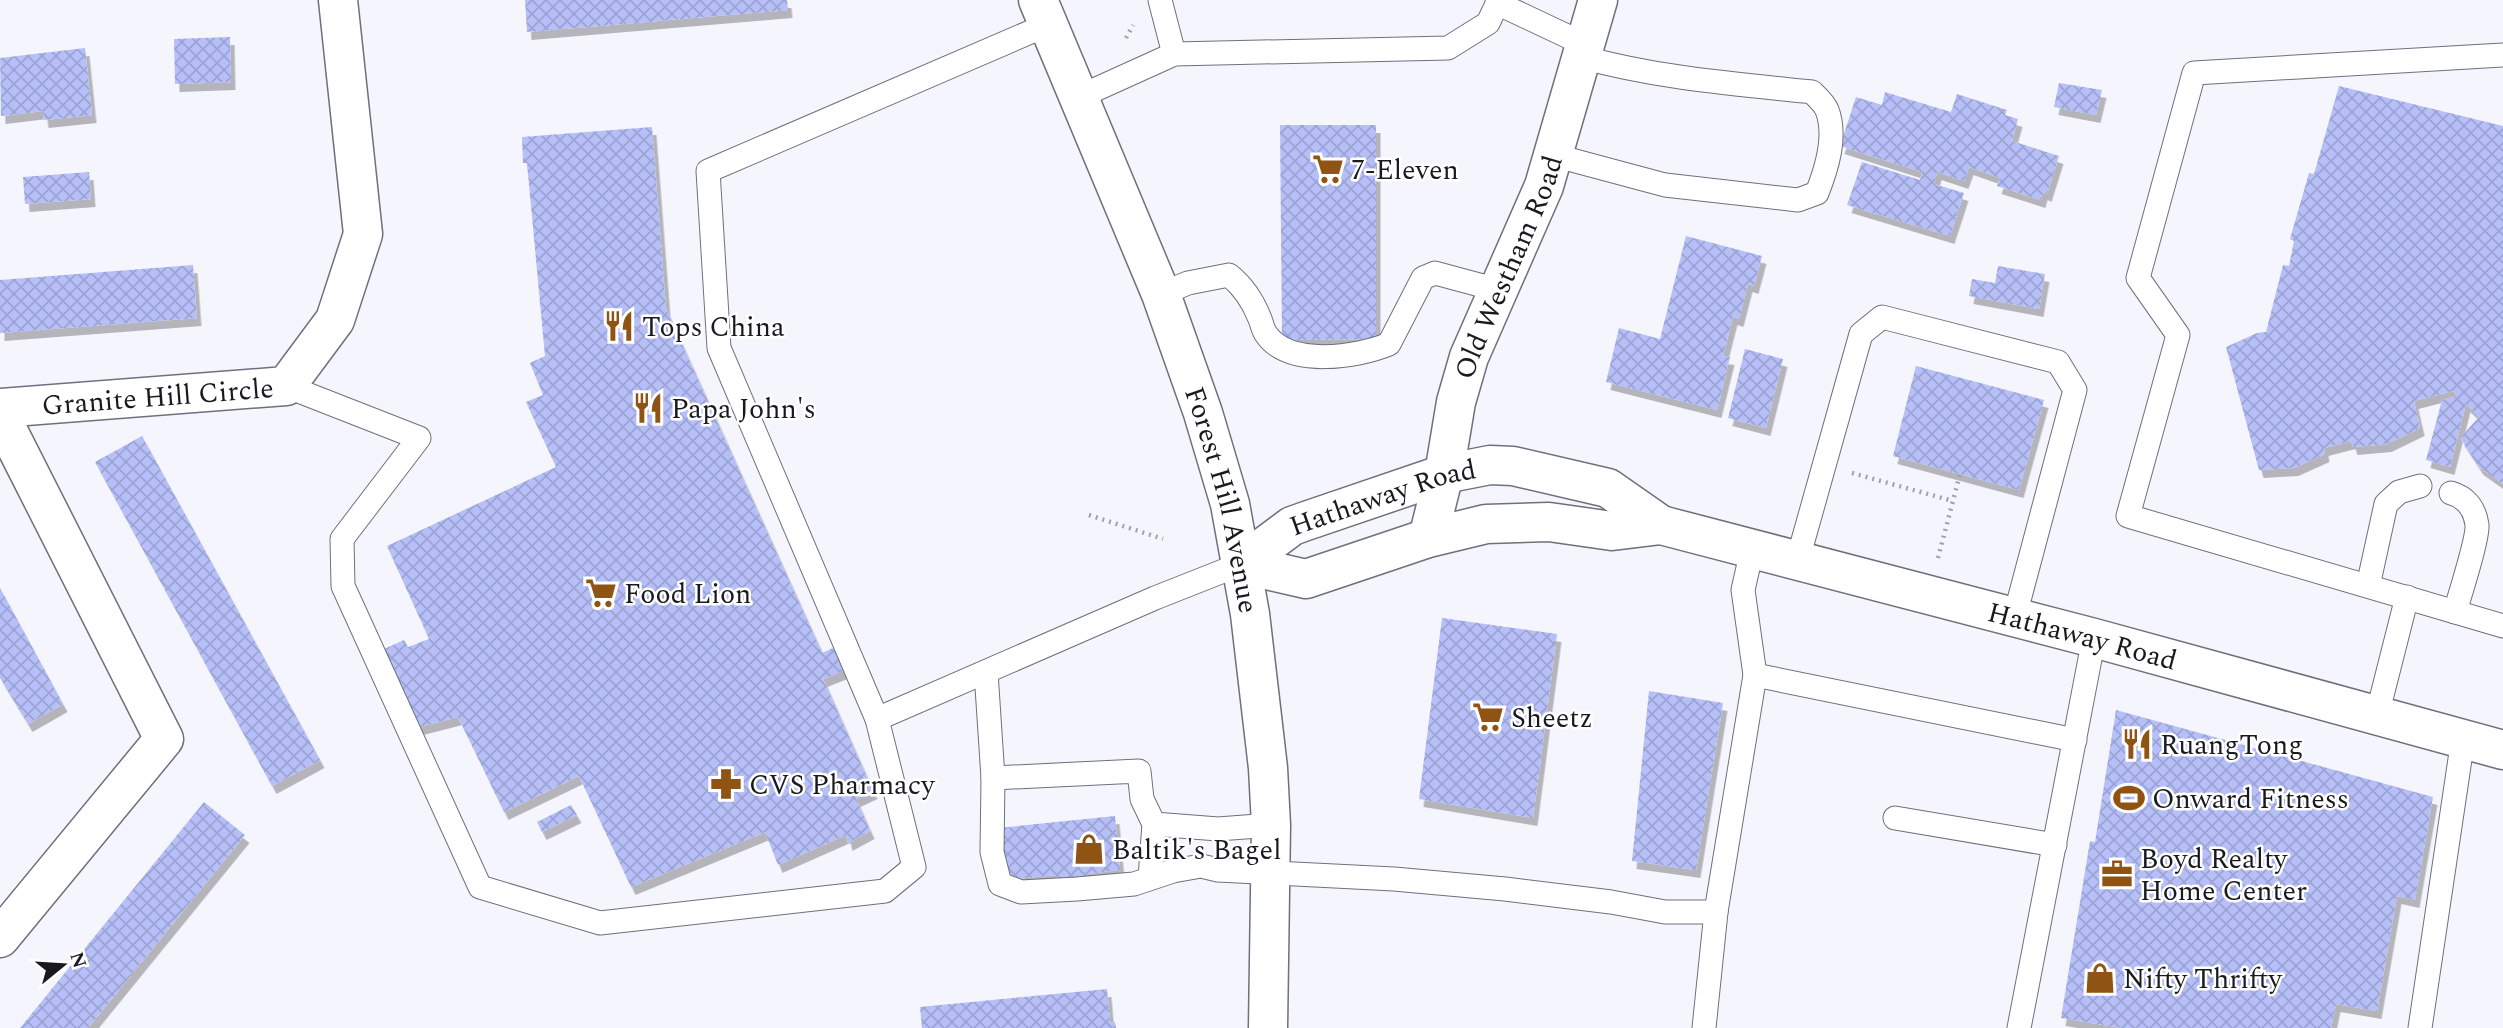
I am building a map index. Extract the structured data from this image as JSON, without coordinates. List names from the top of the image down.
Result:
{
  "streets": {
    "street": [
      "Old Westham Road",
      "Granite Hill Circle",
      "Forest Hill Avenue",
      "Hathaway Road"
    ]
  },
  "crossings": [
    ["Old Westham Road", "Hathaway Road"],
    ["Forest Hill Avenue", "Hathaway Road"]
  ],
  "places": {
    "supermarket": ["7-Eleven", "Food Lion", "Sheetz"],
    "restaurant": ["Tops China", "Papa John's", "RuangTong"],
    "pharmacy": ["CVS Pharmacy"],
    "sports": ["Onward Fitness"],
    "shop": ["Baltik's Bagel", "Nifty Thrifty"],
    "office": ["Boyd Realty Home Center"]
  },
  "north": "right"
}
